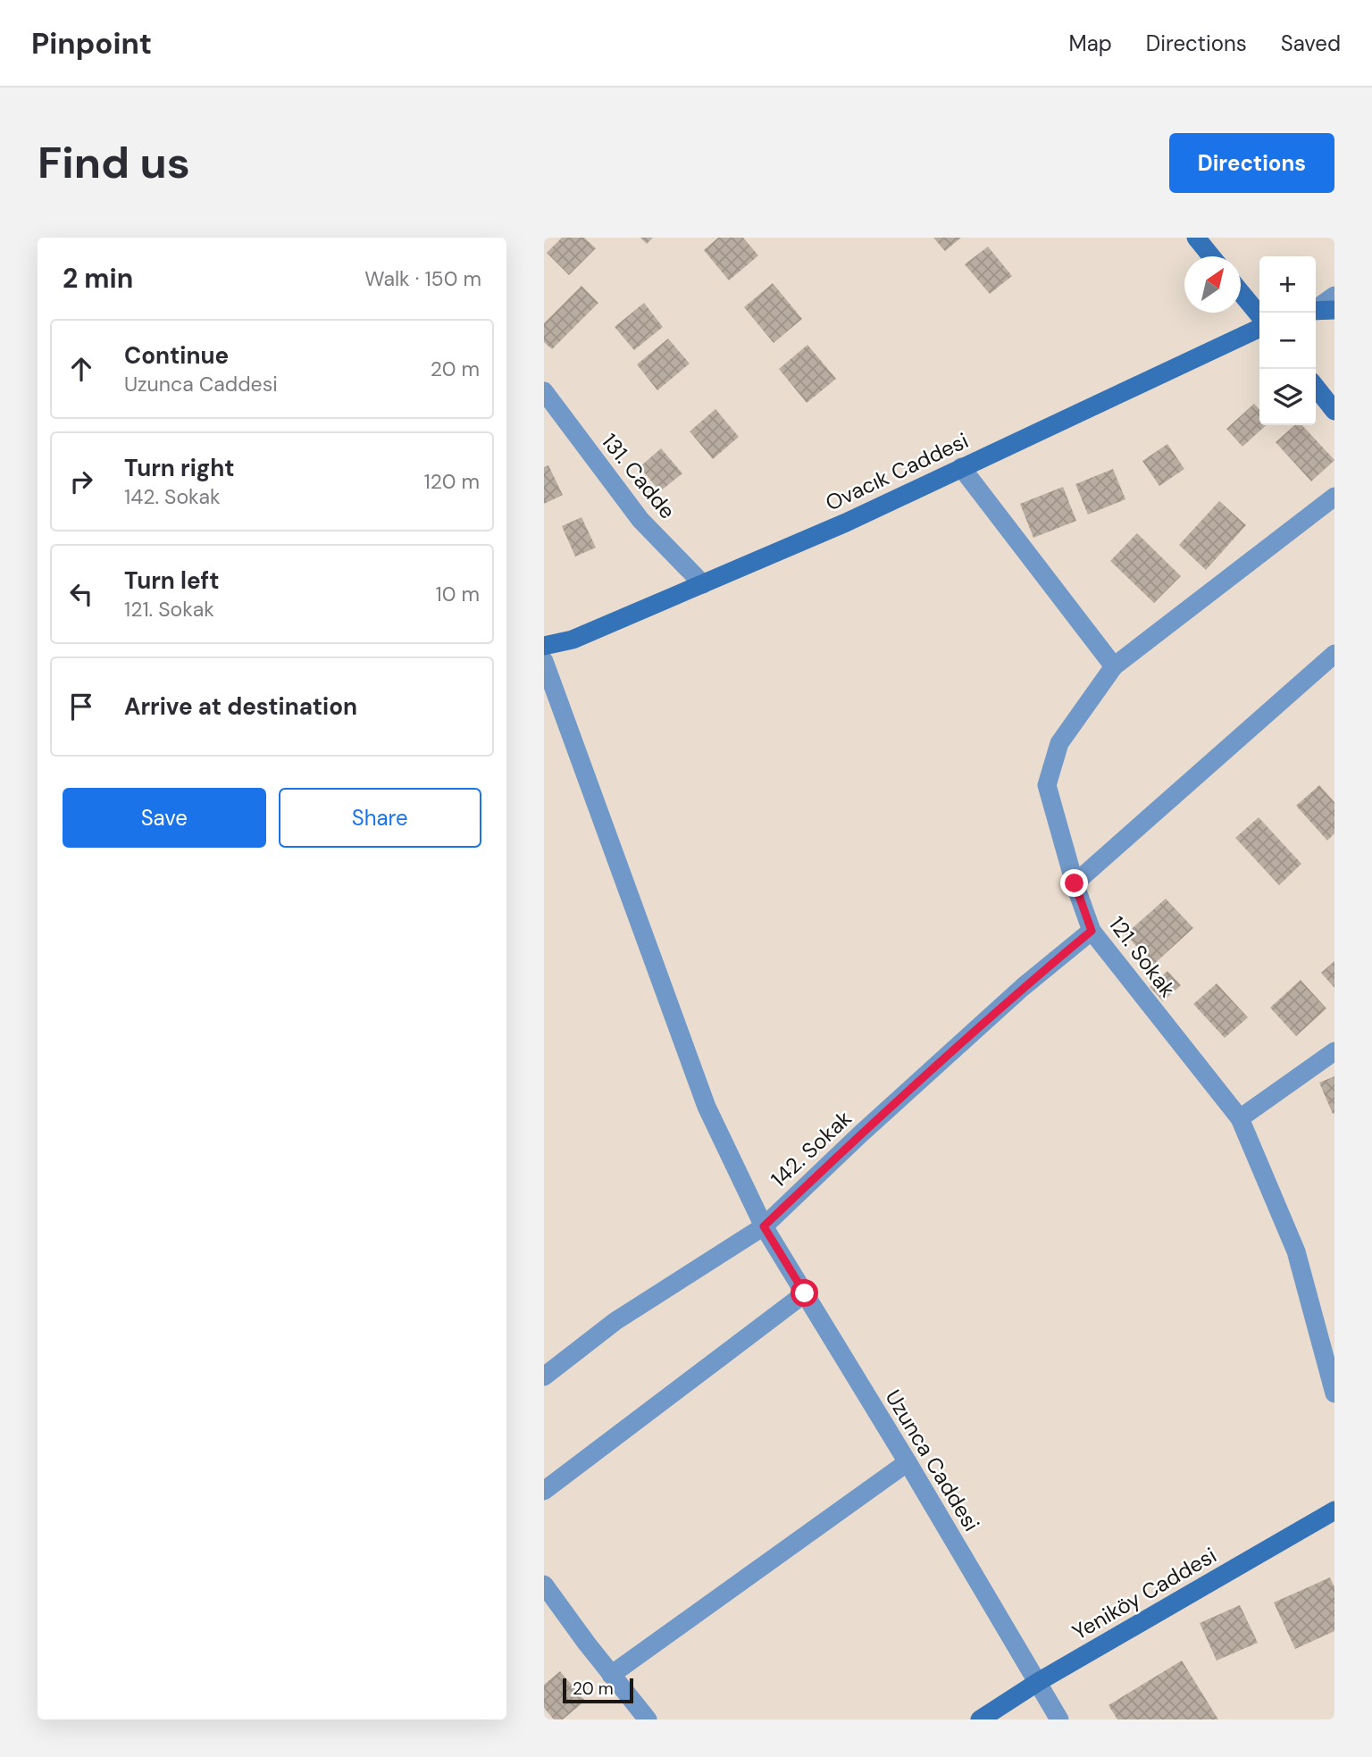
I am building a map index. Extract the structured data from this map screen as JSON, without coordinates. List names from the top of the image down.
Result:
{
  "streets": {
    "main road": ["Ovacık Caddesi", "Yeniköy Caddesi"],
    "street": [
      "131. Cadde",
      "121. Sokak",
      "142. Sokak",
      "Uzunca Caddesi"
    ]
  },
  "crossings": [
    ["Ovacık Caddesi", "131. Cadde"],
    ["121. Sokak", "142. Sokak"],
    ["142. Sokak", "Uzunca Caddesi"],
    ["Uzunca Caddesi", "Yeniköy Caddesi"]
  ],
  "scale_bar": "20 m",
  "north": "top right",
  "page": {
    "header": "Pinpoint",
    "nav": ["Map", "Directions", "Saved"],
    "buttons": [
      "Directions",
      ["Save", "Share"]
    ],
    "title": "Find us",
    "heading": ["2 min", "Walk · 150 m"],
    "map_buttons": ["+", "−"],
    "list": [
      ["Continue", "Uzunca Caddesi", "20 m"],
      ["Turn right", "142. Sokak", "120 m"],
      ["Turn left", "121. Sokak", "10 m"],
      "Arrive at destination"
    ],
    "scale": "20 m"
  }
}
